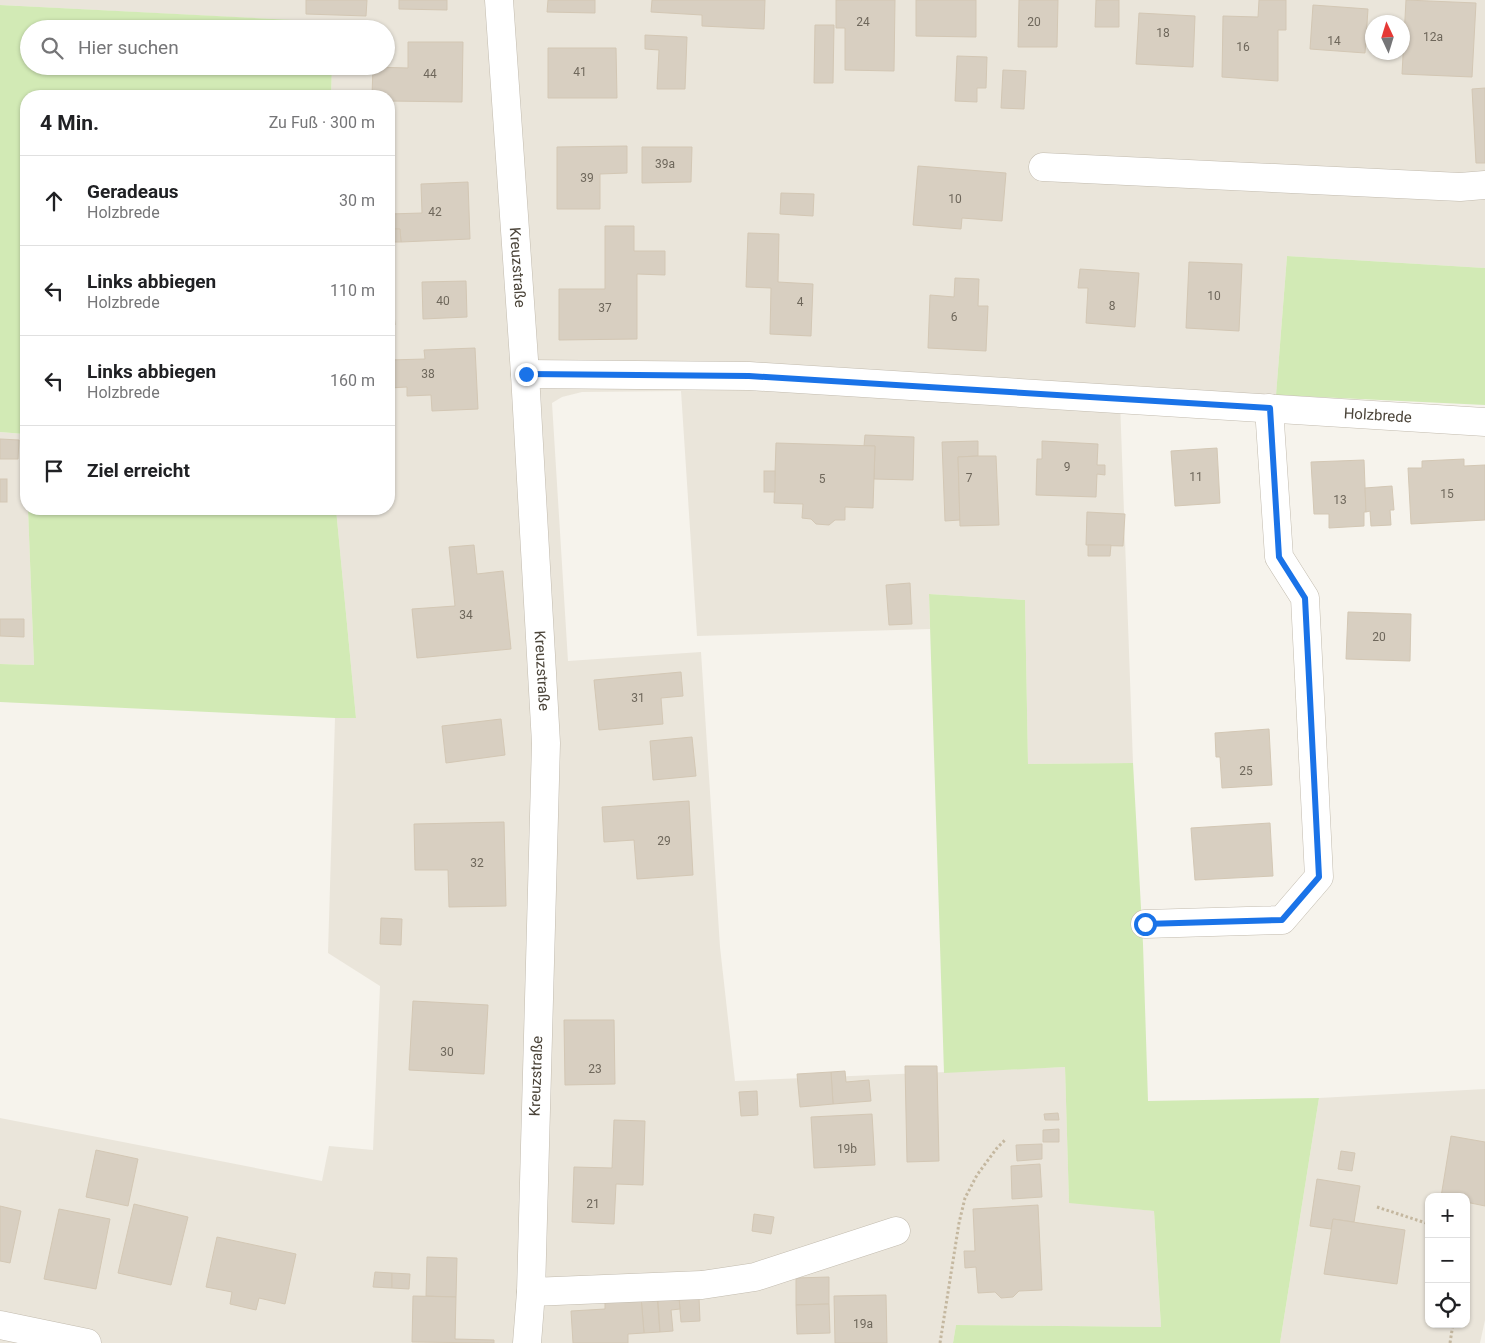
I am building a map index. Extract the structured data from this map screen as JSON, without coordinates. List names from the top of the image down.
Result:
{
  "streets": {
    "street": ["Kreuzstraße", "Holzbrede"]
  },
  "crossings": [
    ["Kreuzstraße", "Holzbrede"]
  ],
  "house_numbers": [
    "24",
    "20",
    "18",
    "12a",
    "14",
    "16",
    "41",
    "44",
    "39a",
    "39",
    "10",
    "42",
    "10",
    "40",
    "4",
    "8",
    "37",
    "6",
    "38",
    "9",
    "11",
    "7",
    "5",
    "15",
    "13",
    "34",
    "20",
    "31",
    "25",
    "29",
    "32",
    "30",
    "23",
    "19b",
    "21",
    "19a"
  ],
  "north": "top",
  "page": {
    "search": "Hier suchen",
    "heading": ["4 Min.", "Zu Fuß · 300 m"],
    "list": [
      ["Geradeaus", "Holzbrede", "30 m"],
      ["Links abbiegen", "Holzbrede", "110 m"],
      ["Links abbiegen", "Holzbrede", "160 m"],
      "Ziel erreicht"
    ],
    "map_buttons": ["+", "−"]
  }
}
